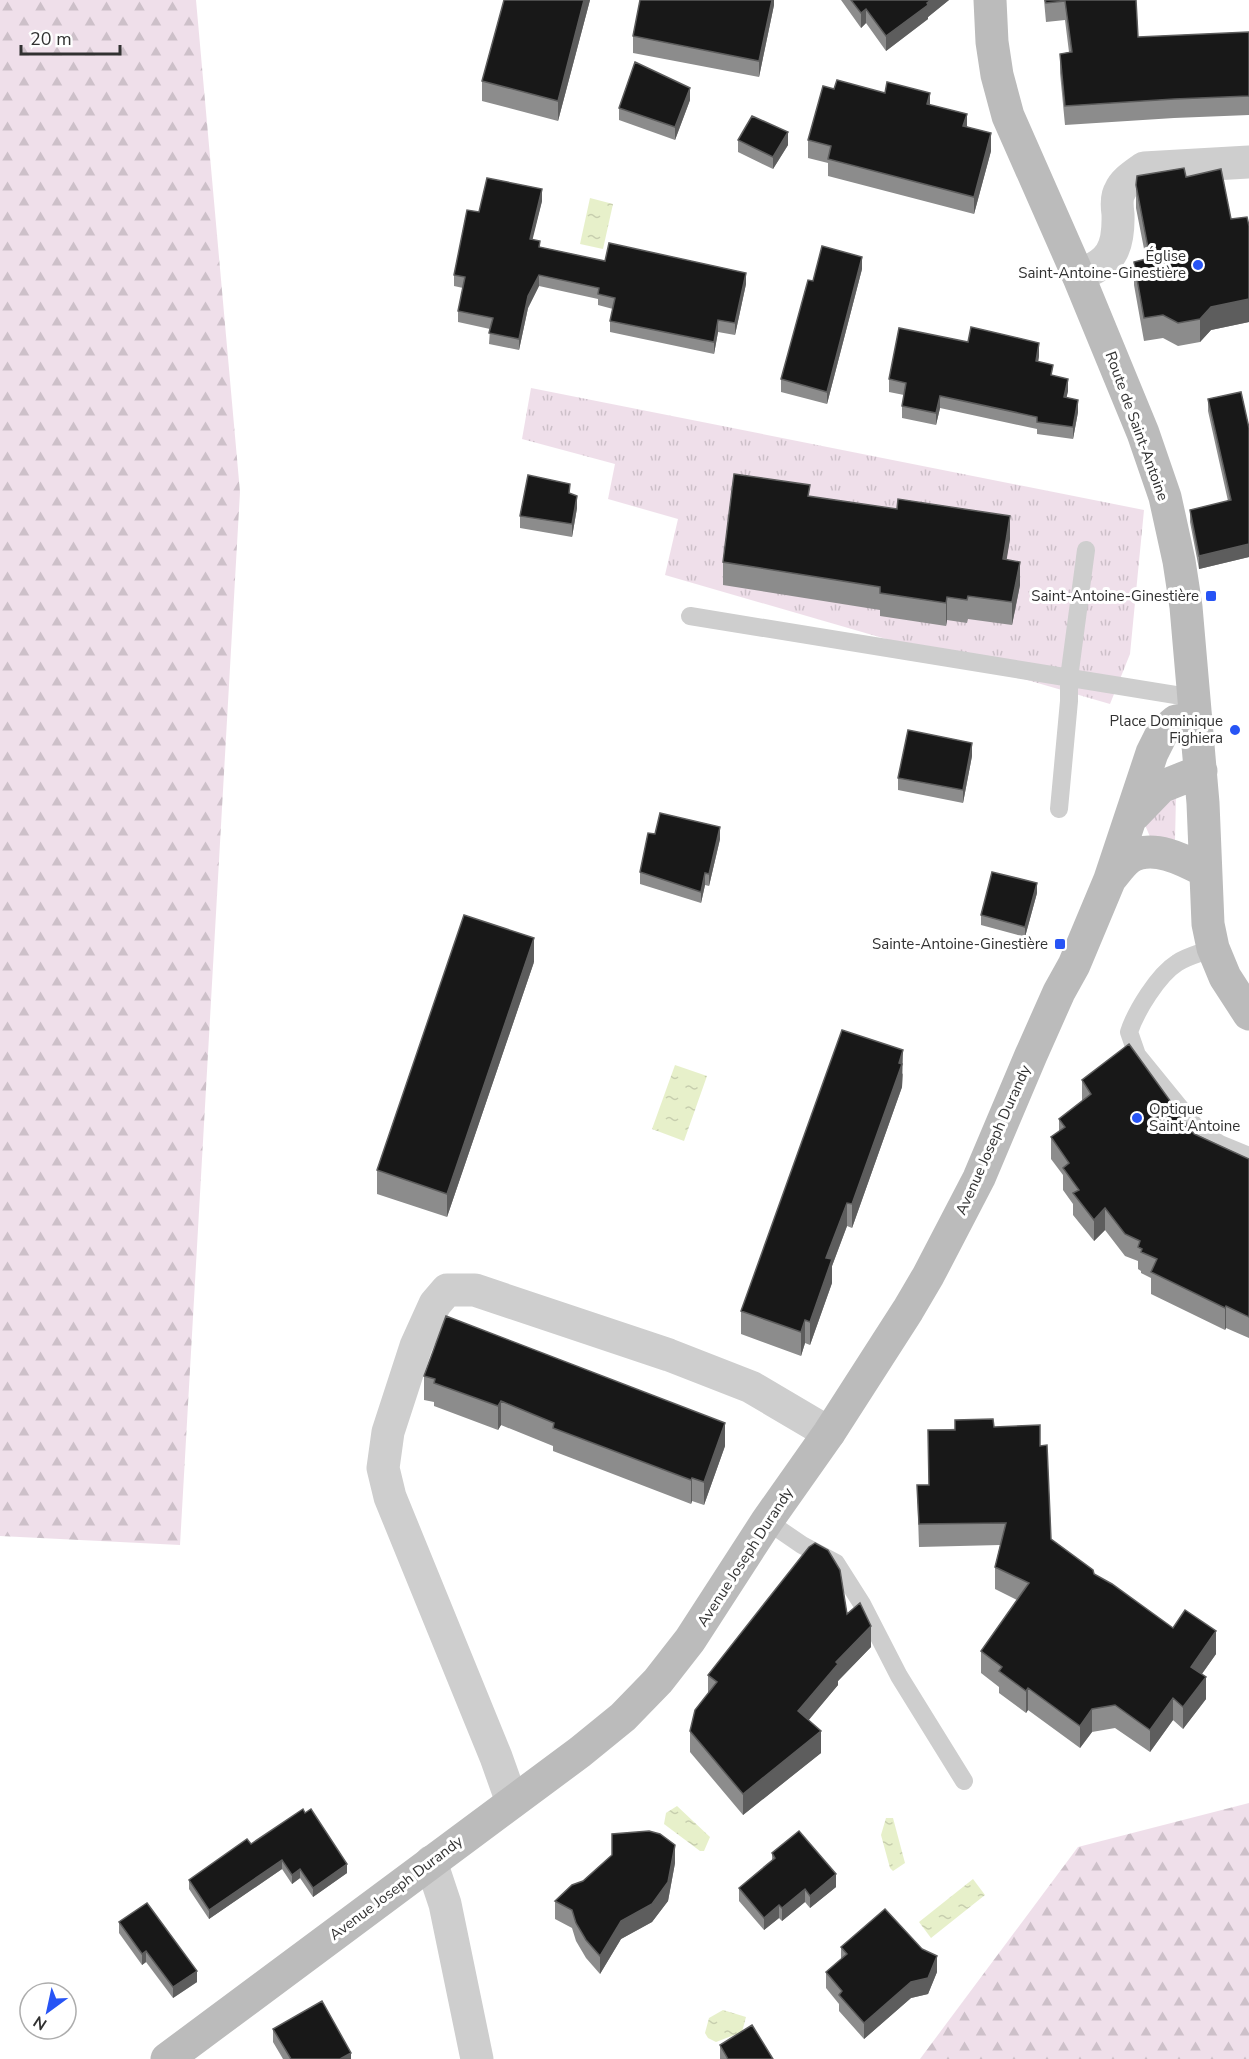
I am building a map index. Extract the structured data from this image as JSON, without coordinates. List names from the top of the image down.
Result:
{
  "streets": {
    "street": ["Route de Saint-Antoine", "Avenue Joseph Durandy"]
  },
  "crossings": [
    ["Route de Saint-Antoine", "Avenue Joseph Durandy"]
  ],
  "places": {
    "other": ["Église Saint-Antoine-Ginestière", "Place Dominique Fighiera", "Optique Saint Antoine"],
    "transit": ["Saint-Antoine-Ginestière", "Sainte-Antoine-Ginestière"]
  },
  "scale_bar": "20 m",
  "north": "bottom left"
}
